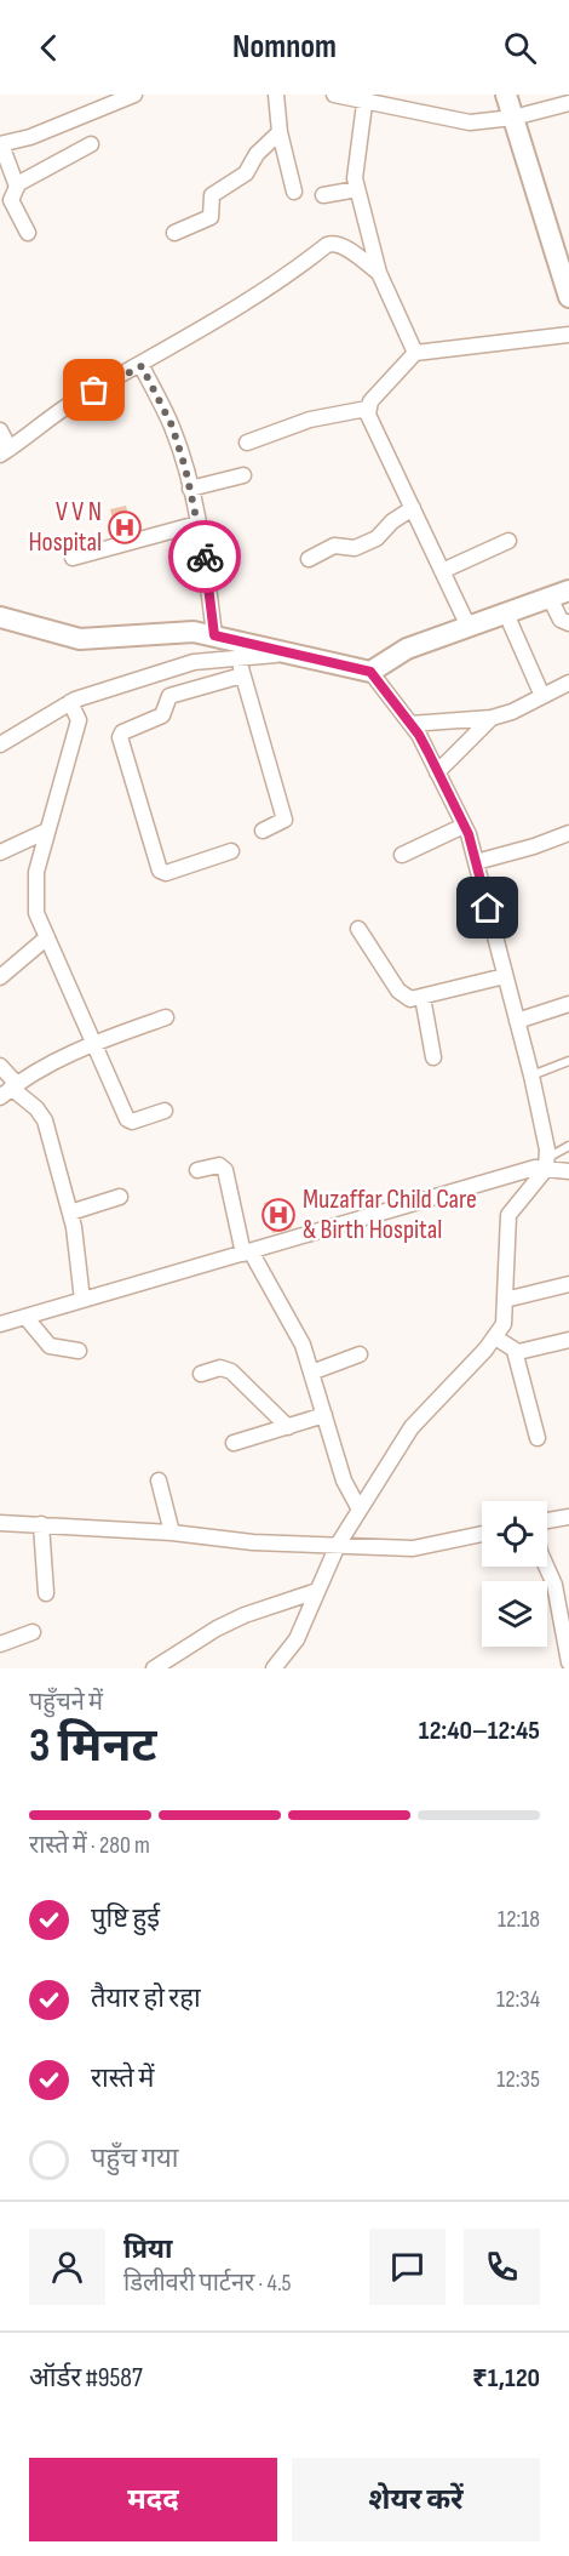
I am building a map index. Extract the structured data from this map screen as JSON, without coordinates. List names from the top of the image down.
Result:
{
  "places": {
    "hospital": ["V V N Hospital", "Muzaffar Child Care & Birth Hospital"]
  },
  "page": {
    "header": "Nomnom",
    "heading": ["3 मिनट", "पहुँचने में", "12:40–12:45"],
    "panel": [
      "प्रिया",
      "डिलीवरी पार्टनर · 4.5",
      "ऑर्डर #9587",
      "₹1,120"
    ],
    "bar": "रास्ते में · 280 m",
    "list": [
      ["पुष्टि हुई", "12:18"],
      ["तैयार हो रहा", "12:34"],
      ["रास्ते में", "12:35"],
      "पहुँच गया"
    ],
    "buttons": ["मदद", "शेयर करें"]
  }
}
